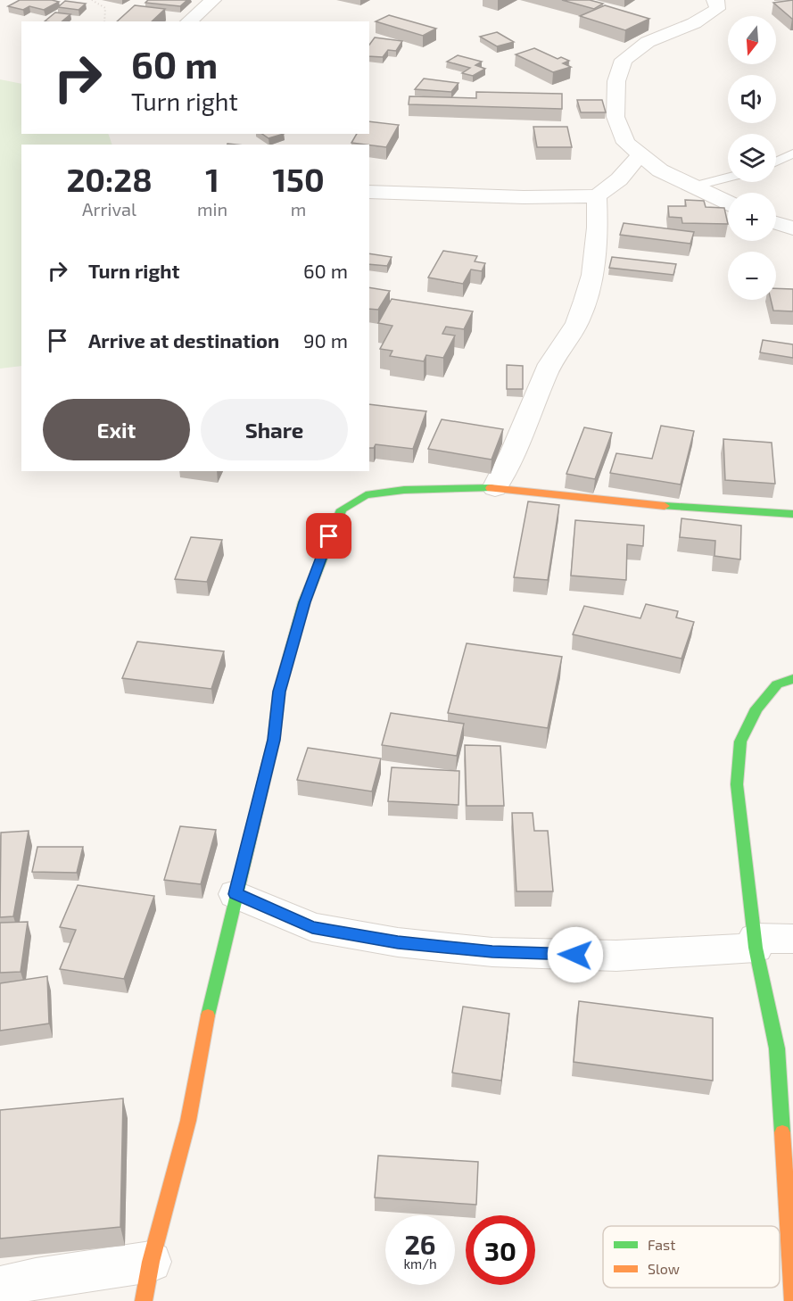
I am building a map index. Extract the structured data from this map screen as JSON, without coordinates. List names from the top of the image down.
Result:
{
  "legend": ["Fast", "Slow"],
  "north": "bottom",
  "page": {
    "map_buttons": ["+", "−"],
    "turn": ["60 m", "Turn right"],
    "eta": [
      "20:28",
      "Arrival",
      "1",
      "min",
      "150",
      "m"
    ],
    "list": [
      {
        "name": "Turn right",
        "value": "60 m"
      },
      {
        "name": "Arrive at destination",
        "value": "90 m"
      }
    ],
    "buttons": ["Exit", "Share"],
    "speed": "26 km/h",
    "limit": "30"
  }
}
